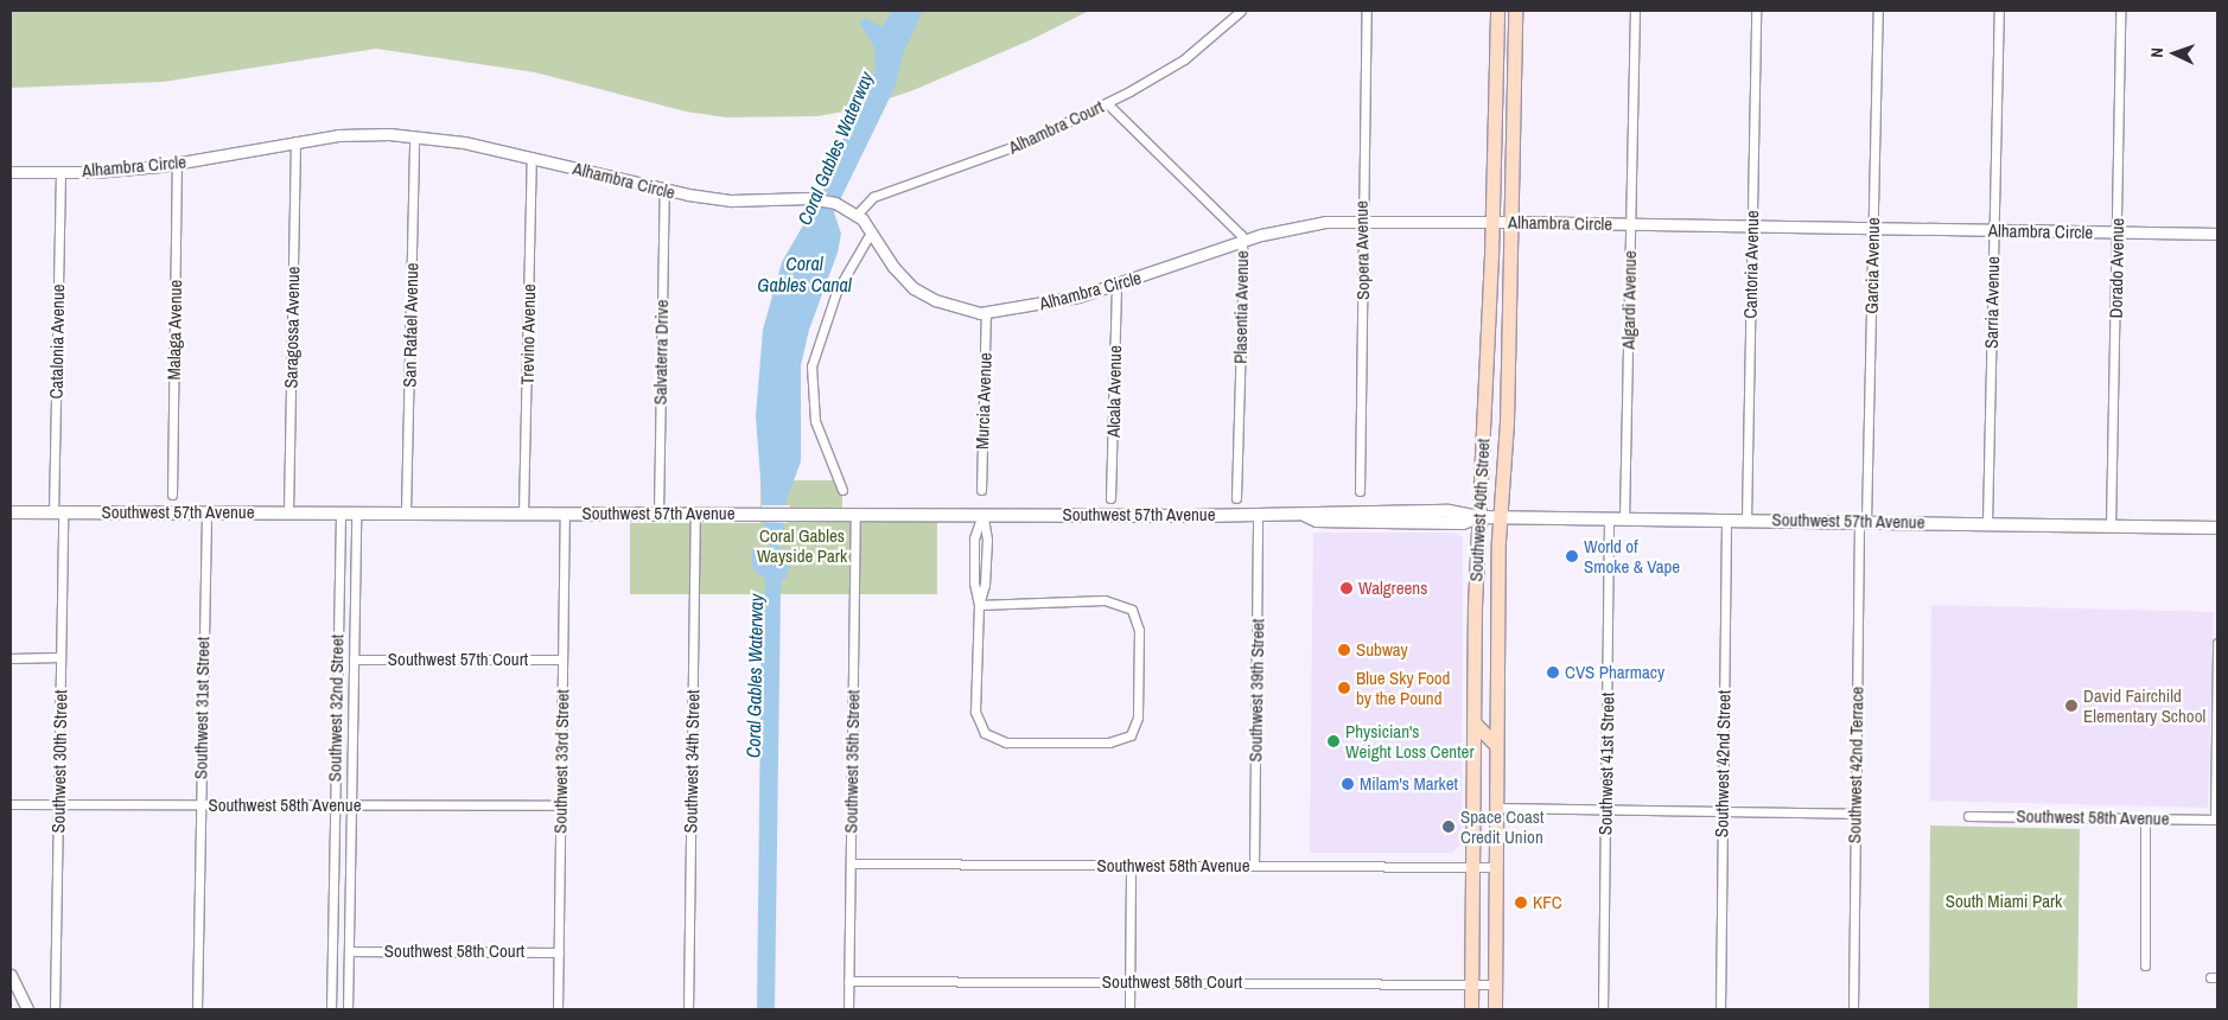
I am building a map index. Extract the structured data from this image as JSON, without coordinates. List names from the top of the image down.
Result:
{
  "streets": {
    "main road": ["Southwest 40th Street", "Southwest 57th Avenue"],
    "street": [
      "Alhambra Court",
      "Alhambra Circle",
      "Sopera Avenue",
      "Cantoria Avenue",
      "Garcia Avenue",
      "Dorado Avenue",
      "Algardi Avenue",
      "Sarria Avenue",
      "Plasentia Avenue",
      "San Rafael Avenue",
      "Saragossa Avenue",
      "Malaga Avenue",
      "Trevino Avenue",
      "Catalonia Avenue",
      "Salvaterra Drive",
      "Alcala Avenue",
      "Murcia Avenue",
      "Southwest 57th Court",
      "Southwest 39th Street",
      "Southwest 31st Street",
      "Southwest 32nd Street",
      "Southwest 30th Street",
      "Southwest 33rd Street",
      "Southwest 34th Street",
      "Southwest 35th Street",
      "Southwest 41st Street",
      "Southwest 42nd Street",
      "Southwest 42nd Terrace",
      "Southwest 58th Avenue",
      "Southwest 58th Court"
    ]
  },
  "crossings": [
    ["Alhambra Court", "Alhambra Circle"],
    ["Alhambra Court", "Plasentia Avenue"],
    ["Alhambra Circle", "Sopera Avenue"],
    ["Alhambra Circle", "Cantoria Avenue"],
    ["Alhambra Circle", "Garcia Avenue"],
    ["Alhambra Circle", "Dorado Avenue"],
    ["Alhambra Circle", "Algardi Avenue"],
    ["Alhambra Circle", "Sarria Avenue"],
    ["Alhambra Circle", "Plasentia Avenue"],
    ["Alhambra Circle", "San Rafael Avenue"],
    ["Alhambra Circle", "Saragossa Avenue"],
    ["Alhambra Circle", "Malaga Avenue"],
    ["Alhambra Circle", "Trevino Avenue"],
    ["Alhambra Circle", "Catalonia Avenue"],
    ["Alhambra Circle", "Salvaterra Drive"],
    ["Alhambra Circle", "Alcala Avenue"],
    ["Alhambra Circle", "Murcia Avenue"],
    ["Alhambra Circle", "Southwest 40th Street"],
    ["Cantoria Avenue", "Southwest 57th Avenue"],
    ["Garcia Avenue", "Southwest 57th Avenue"],
    ["Garcia Avenue", "Southwest 42nd Terrace"],
    ["Dorado Avenue", "Southwest 57th Avenue"],
    ["Algardi Avenue", "Southwest 57th Avenue"],
    ["Sarria Avenue", "Southwest 57th Avenue"],
    ["San Rafael Avenue", "Southwest 57th Avenue"],
    ["Saragossa Avenue", "Southwest 57th Avenue"],
    ["Trevino Avenue", "Southwest 57th Avenue"],
    ["Catalonia Avenue", "Southwest 57th Avenue"],
    ["Catalonia Avenue", "Southwest 30th Street"],
    ["Salvaterra Drive", "Southwest 57th Avenue"],
    ["Southwest 40th Street", "Southwest 57th Avenue"],
    ["Southwest 40th Street", "Southwest 58th Avenue"],
    ["Southwest 40th Street", "Southwest 58th Court"],
    ["Southwest 57th Avenue", "Southwest 39th Street"],
    ["Southwest 57th Avenue", "Southwest 31st Street"],
    ["Southwest 57th Avenue", "Southwest 32nd Street"],
    ["Southwest 57th Avenue", "Southwest 30th Street"],
    ["Southwest 57th Avenue", "Southwest 33rd Street"],
    ["Southwest 57th Avenue", "Southwest 34th Street"],
    ["Southwest 57th Avenue", "Southwest 35th Street"],
    ["Southwest 57th Avenue", "Southwest 41st Street"],
    ["Southwest 57th Avenue", "Southwest 42nd Street"],
    ["Southwest 57th Avenue", "Southwest 42nd Terrace"],
    ["Southwest 57th Court", "Southwest 32nd Street"],
    ["Southwest 57th Court", "Southwest 33rd Street"],
    ["Southwest 39th Street", "Southwest 58th Avenue"],
    ["Southwest 31st Street", "Southwest 58th Avenue"],
    ["Southwest 32nd Street", "Southwest 58th Avenue"],
    ["Southwest 32nd Street", "Southwest 58th Court"],
    ["Southwest 30th Street", "Southwest 58th Avenue"],
    ["Southwest 33rd Street", "Southwest 58th Avenue"],
    ["Southwest 33rd Street", "Southwest 58th Court"],
    ["Southwest 35th Street", "Southwest 58th Avenue"],
    ["Southwest 35th Street", "Southwest 58th Court"]
  ],
  "water": ["Coral Gables Waterway", "Coral Gables Canal"],
  "parks": ["Coral Gables Wayside Park", "South Miami Park"],
  "places": [
    "World of Smoke & Vape",
    "Walgreens",
    "Subway",
    "CVS Pharmacy",
    "Blue Sky Food by the Pound",
    "David Fairchild Elementary School",
    "Physician's Weight Loss Center",
    "Milam's Market",
    "Space Coast Credit Union",
    "KFC"
  ],
  "north": "left"
}
